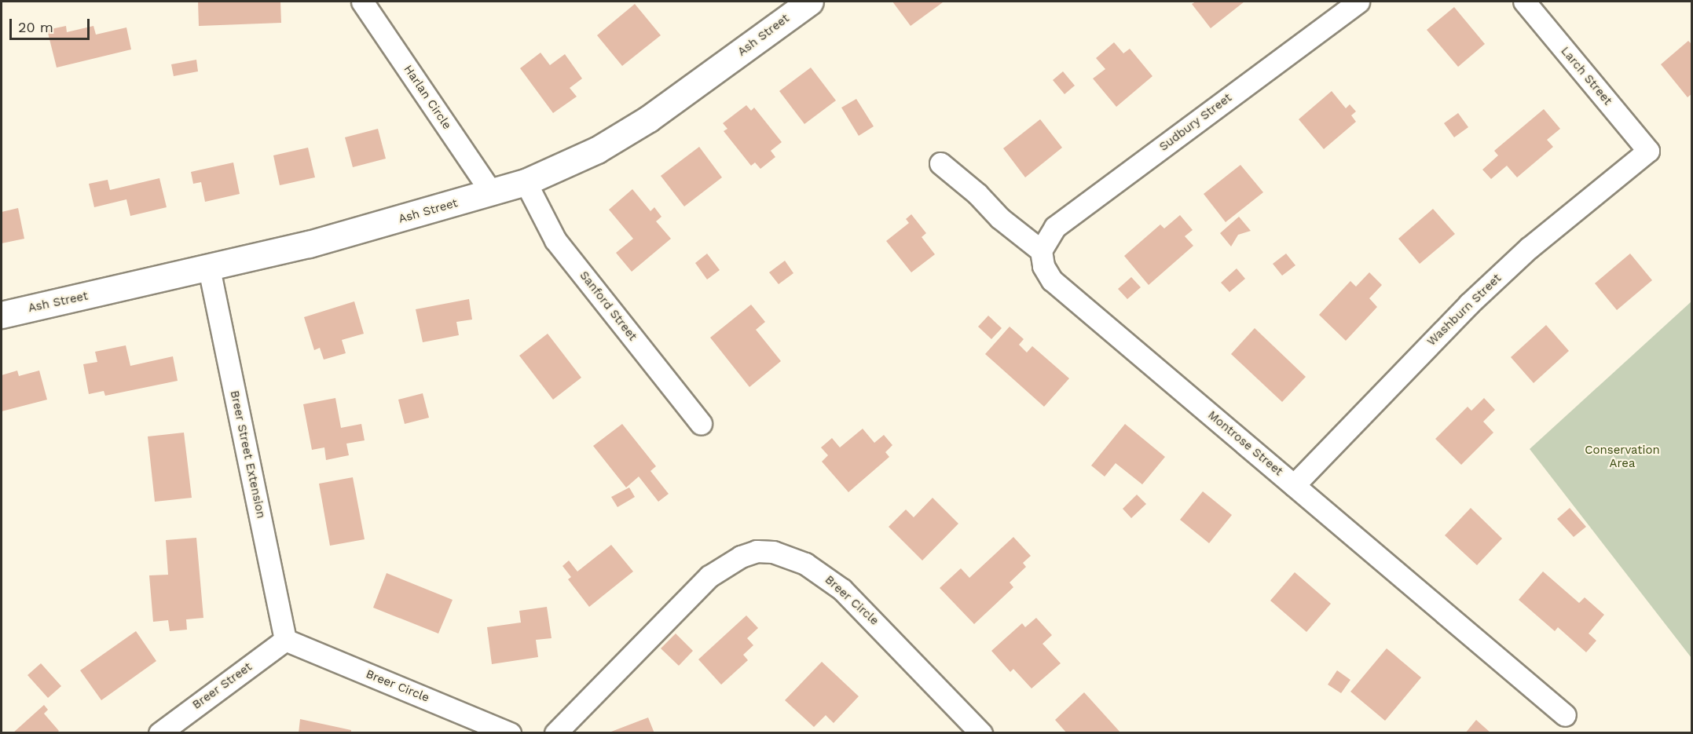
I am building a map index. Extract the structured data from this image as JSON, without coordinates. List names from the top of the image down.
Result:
{
  "streets": {
    "street": [
      "Ash Street",
      "Larch Street",
      "Harlan Circle",
      "Sudbury Street",
      "Sanford Street",
      "Washburn Street",
      "Montrose Street",
      "Breer Street Extension",
      "Breer Circle",
      "Breer Street"
    ]
  },
  "crossings": [
    ["Ash Street", "Harlan Circle"],
    ["Ash Street", "Sanford Street"],
    ["Ash Street", "Breer Street Extension"],
    ["Larch Street", "Washburn Street"],
    ["Sudbury Street", "Montrose Street"],
    ["Washburn Street", "Montrose Street"],
    ["Breer Street Extension", "Breer Circle"],
    ["Breer Street Extension", "Breer Street"],
    ["Breer Circle", "Breer Street"]
  ],
  "parks": ["Conservation Area"],
  "scale_bar": "20 m"
}
